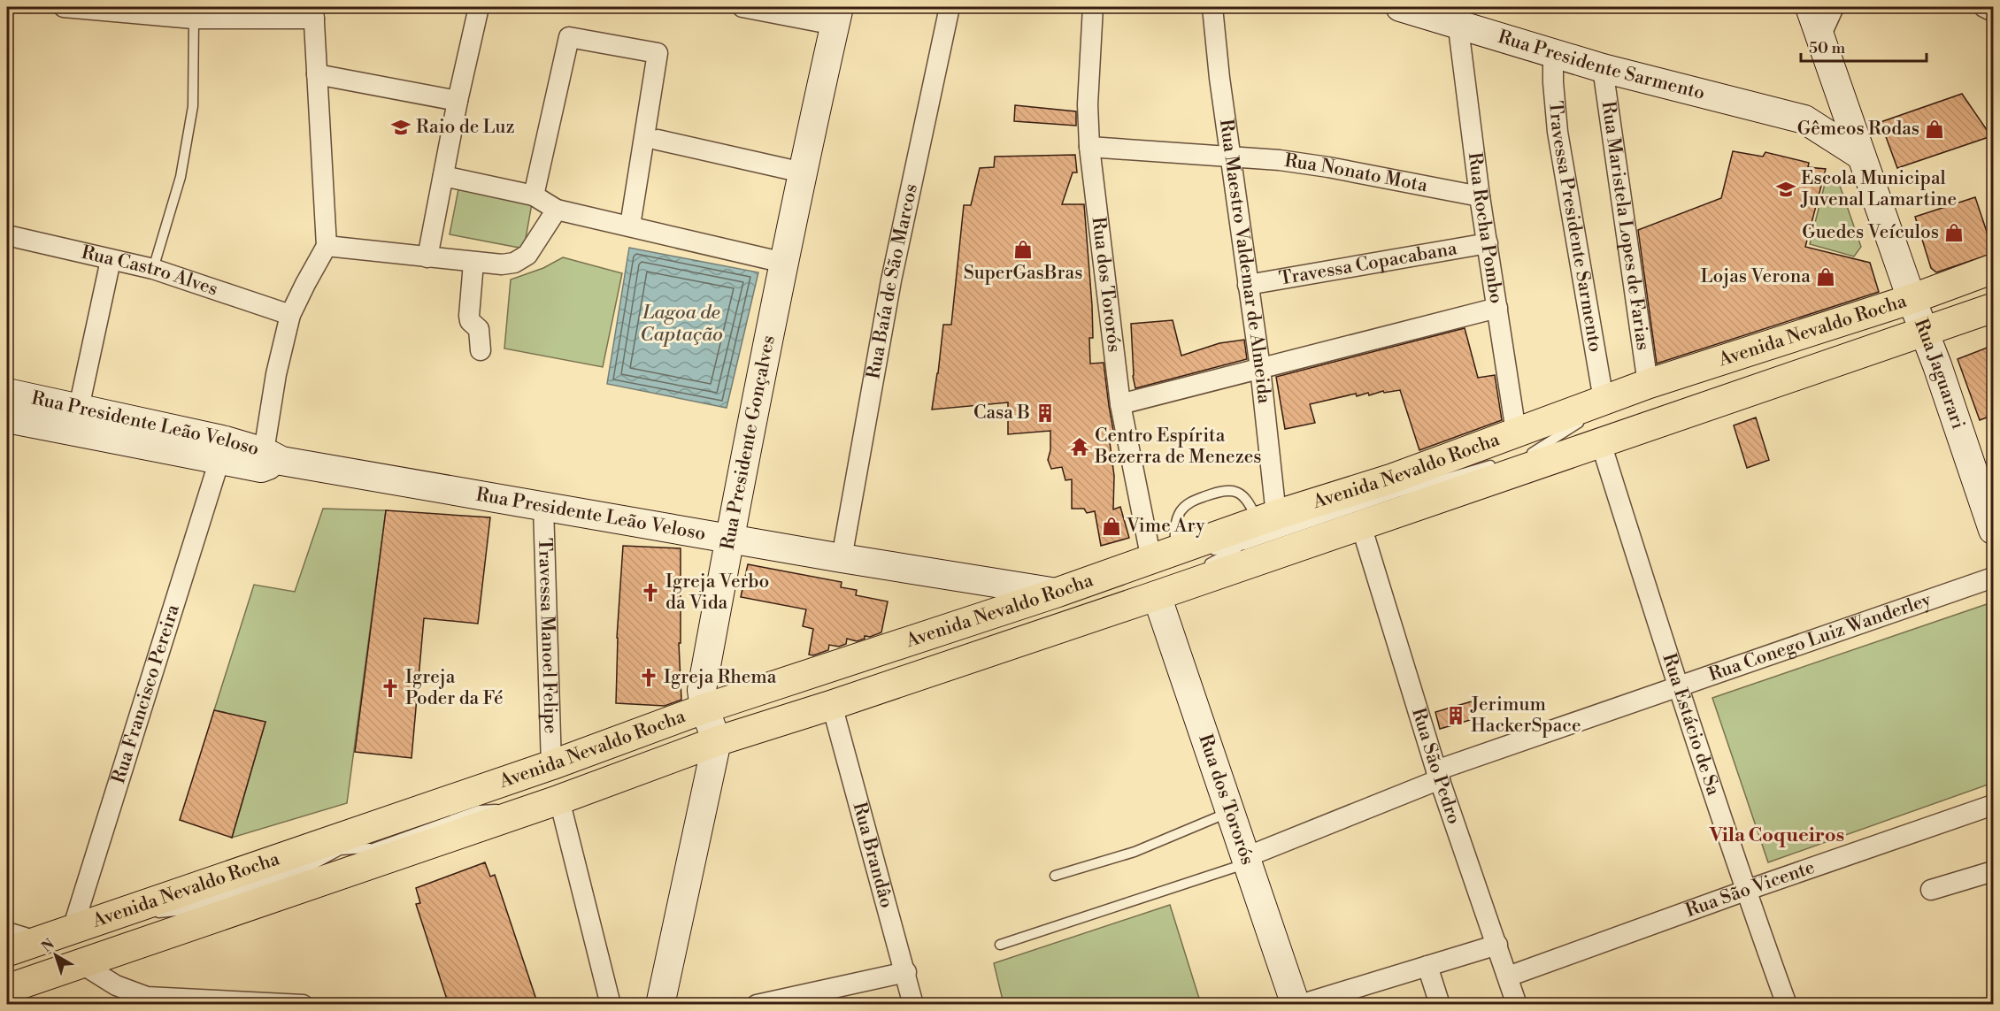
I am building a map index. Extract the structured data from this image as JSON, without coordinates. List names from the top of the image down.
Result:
{
  "streets": {
    "highway": ["Avenida Nevaldo Rocha"],
    "street": [
      "Rua Presidente Sarmento",
      "Rua Nonato Mota",
      "Travessa Presidente Sarmento",
      "Rua Maristela Lopes de Farias",
      "Rua Rocha Pombo",
      "Rua Maestro Valdemar de Almeida",
      "Travessa Copacabana",
      "Rua Castro Alves",
      "Rua Baía de São Marcos",
      "Rua dos Tororós",
      "Rua Jaguarari",
      "Rua Presidente Leão Veloso",
      "Rua Presidente Gonçalves",
      "Travessa Manoel Felipe",
      "Rua Conego Luiz Wanderley",
      "Rua Francisco Pereira",
      "Rua Estácio de Sa",
      "Rua São Pedro",
      "Rua Brandâo",
      "Rua São Vicente"
    ]
  },
  "crossings": [
    ["Rua Presidente Sarmento", "Travessa Presidente Sarmento"],
    ["Rua Presidente Sarmento", "Rua Maristela Lopes de Farias"],
    ["Rua Presidente Sarmento", "Rua Rocha Pombo"],
    ["Rua Presidente Sarmento", "Rua Jaguarari"],
    ["Rua Nonato Mota", "Rua Rocha Pombo"],
    ["Rua Nonato Mota", "Rua Maestro Valdemar de Almeida"],
    ["Rua Nonato Mota", "Rua dos Tororós"],
    ["Travessa Presidente Sarmento", "Rua Maristela Lopes de Farias"],
    ["Travessa Presidente Sarmento", "Avenida Nevaldo Rocha"],
    ["Rua Maristela Lopes de Farias", "Avenida Nevaldo Rocha"],
    ["Rua Rocha Pombo", "Travessa Copacabana"],
    ["Rua Rocha Pombo", "Avenida Nevaldo Rocha"],
    ["Rua Maestro Valdemar de Almeida", "Travessa Copacabana"],
    ["Rua Maestro Valdemar de Almeida", "Avenida Nevaldo Rocha"],
    ["Rua Baía de São Marcos", "Rua Presidente Leão Veloso"],
    ["Rua dos Tororós", "Avenida Nevaldo Rocha"],
    ["Rua dos Tororós", "Rua Conego Luiz Wanderley"],
    ["Avenida Nevaldo Rocha", "Rua Jaguarari"],
    ["Avenida Nevaldo Rocha", "Rua Presidente Leão Veloso"],
    ["Avenida Nevaldo Rocha", "Rua Presidente Gonçalves"],
    ["Avenida Nevaldo Rocha", "Travessa Manoel Felipe"],
    ["Avenida Nevaldo Rocha", "Rua Francisco Pereira"],
    ["Avenida Nevaldo Rocha", "Rua Estácio de Sa"],
    ["Avenida Nevaldo Rocha", "Rua São Pedro"],
    ["Avenida Nevaldo Rocha", "Rua Brandâo"],
    ["Rua Presidente Leão Veloso", "Rua Presidente Gonçalves"],
    ["Rua Presidente Leão Veloso", "Travessa Manoel Felipe"],
    ["Rua Presidente Leão Veloso", "Rua Francisco Pereira"],
    ["Rua Conego Luiz Wanderley", "Rua Estácio de Sa"],
    ["Rua Conego Luiz Wanderley", "Rua São Pedro"],
    ["Rua Estácio de Sa", "Rua São Vicente"],
    ["Rua São Pedro", "Rua São Vicente"]
  ],
  "districts": ["Vila Coqueiros"],
  "water": ["Lagoa de Captação"],
  "places": {
    "school or university": ["Raio de Luz", "Escola Municipal Juvenal Lamartine"],
    "shop": [
      "Gêmeos Rodas",
      "Guedes Veículos",
      "SuperGasBras",
      "Lojas Verona",
      "Vime Ary"
    ],
    "building": ["Casa B", "Jerimum HackerSpace"],
    "temple": ["Centro Espírita Bezerra de Menezes"],
    "church": ["Igreja Verbo da Vida", "Igreja Rhema", "Igreja Poder da Fé"]
  },
  "scale_bar": "50 m",
  "north": "top left"
}
